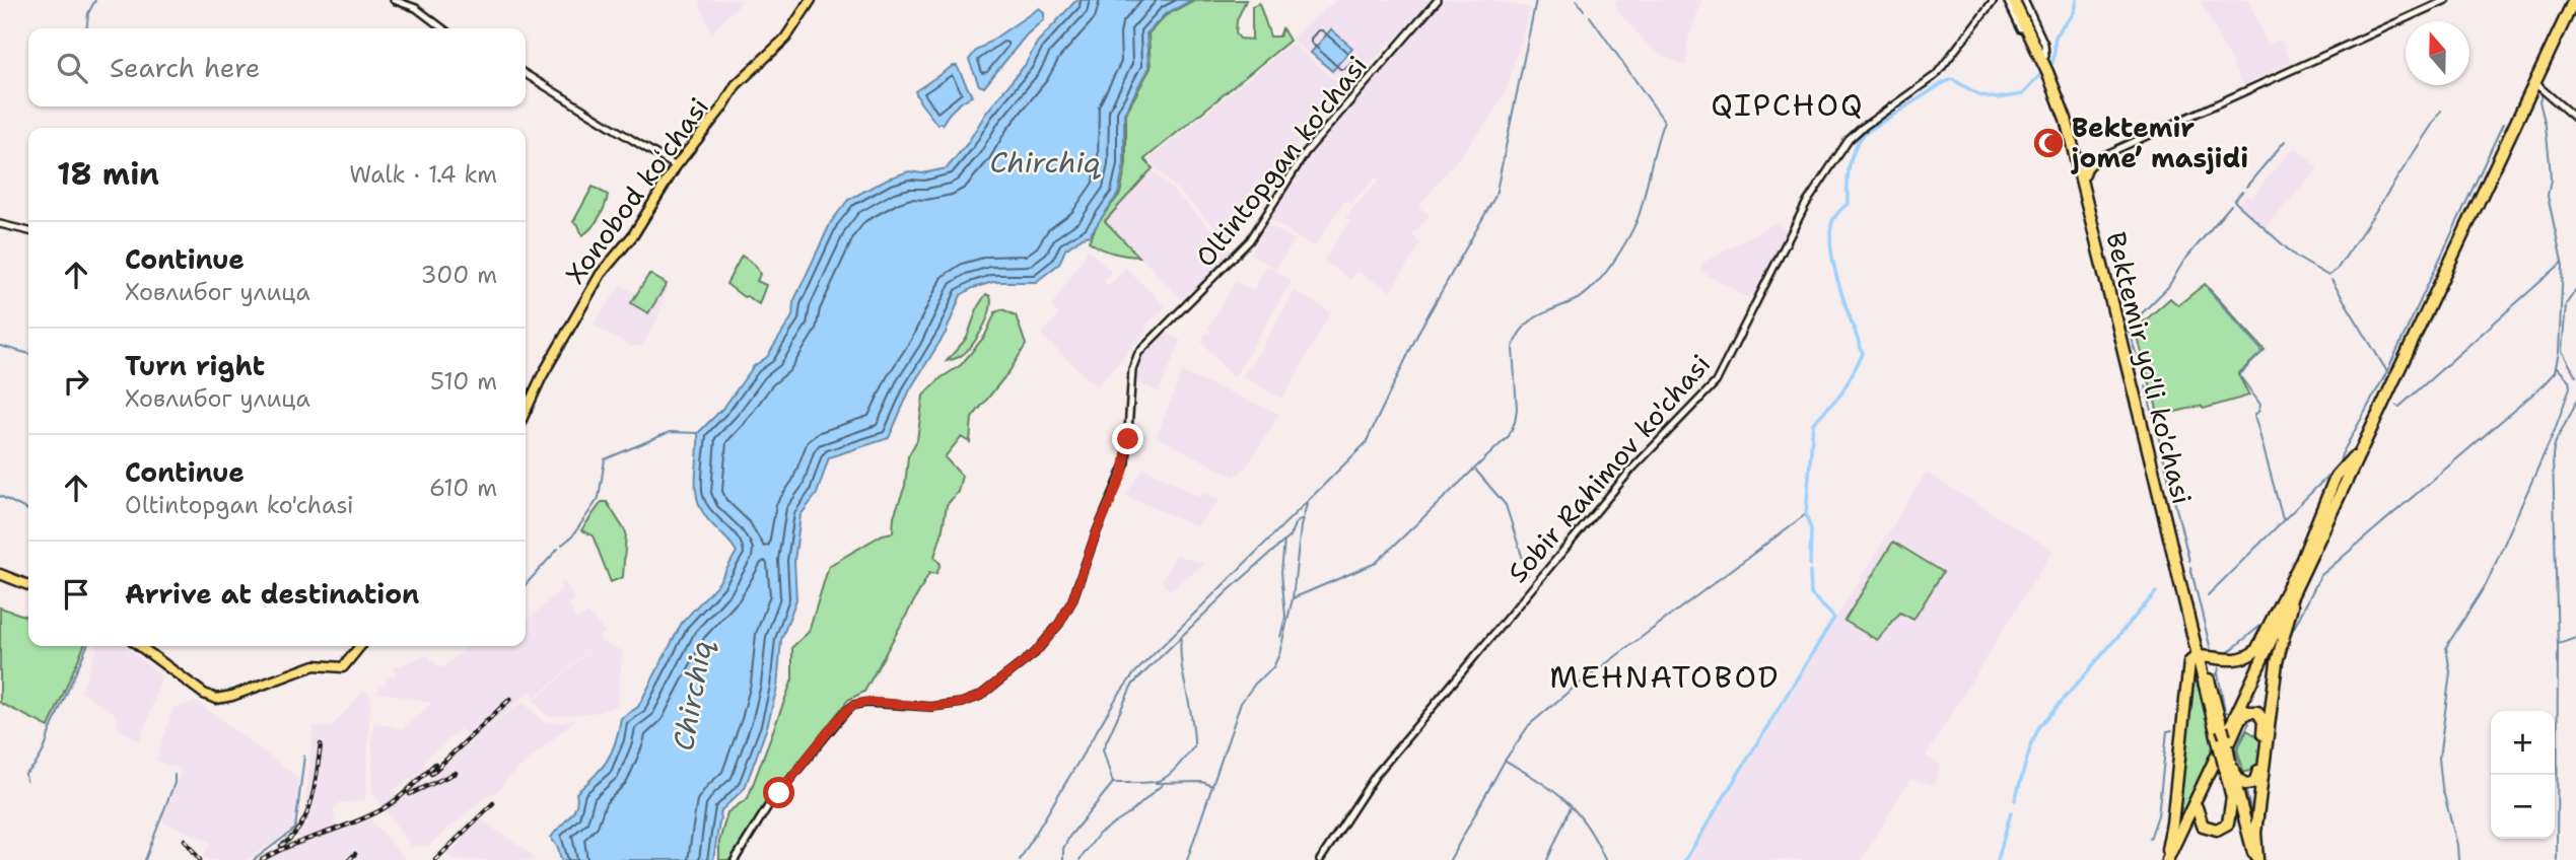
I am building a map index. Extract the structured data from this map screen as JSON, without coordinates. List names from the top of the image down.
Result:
{
  "streets": {
    "highway": ["Bektemir yo'li ko'chasi"],
    "main road": ["Xonobod koʻchasi"],
    "street": ["Oltintopgan ko'chasi", "Sobir Rahimov ko'chasi"]
  },
  "districts": ["QIPCHOQ", "MEHNATOBOD"],
  "water": ["Chirchiq"],
  "places": {
    "mosque": ["Bektemir jome’ masjidi"]
  },
  "north": "top",
  "page": {
    "search": "Search here",
    "heading": ["18 min", "Walk · 1.4 km"],
    "list": [
      ["Continue", "Ховлибог улица", "300 m"],
      ["Turn right", "Ховлибог улица", "510 m"],
      ["Continue", "Oltintopgan ko'chasi", "610 m"],
      "Arrive at destination"
    ],
    "map_buttons": ["+", "−"]
  }
}
